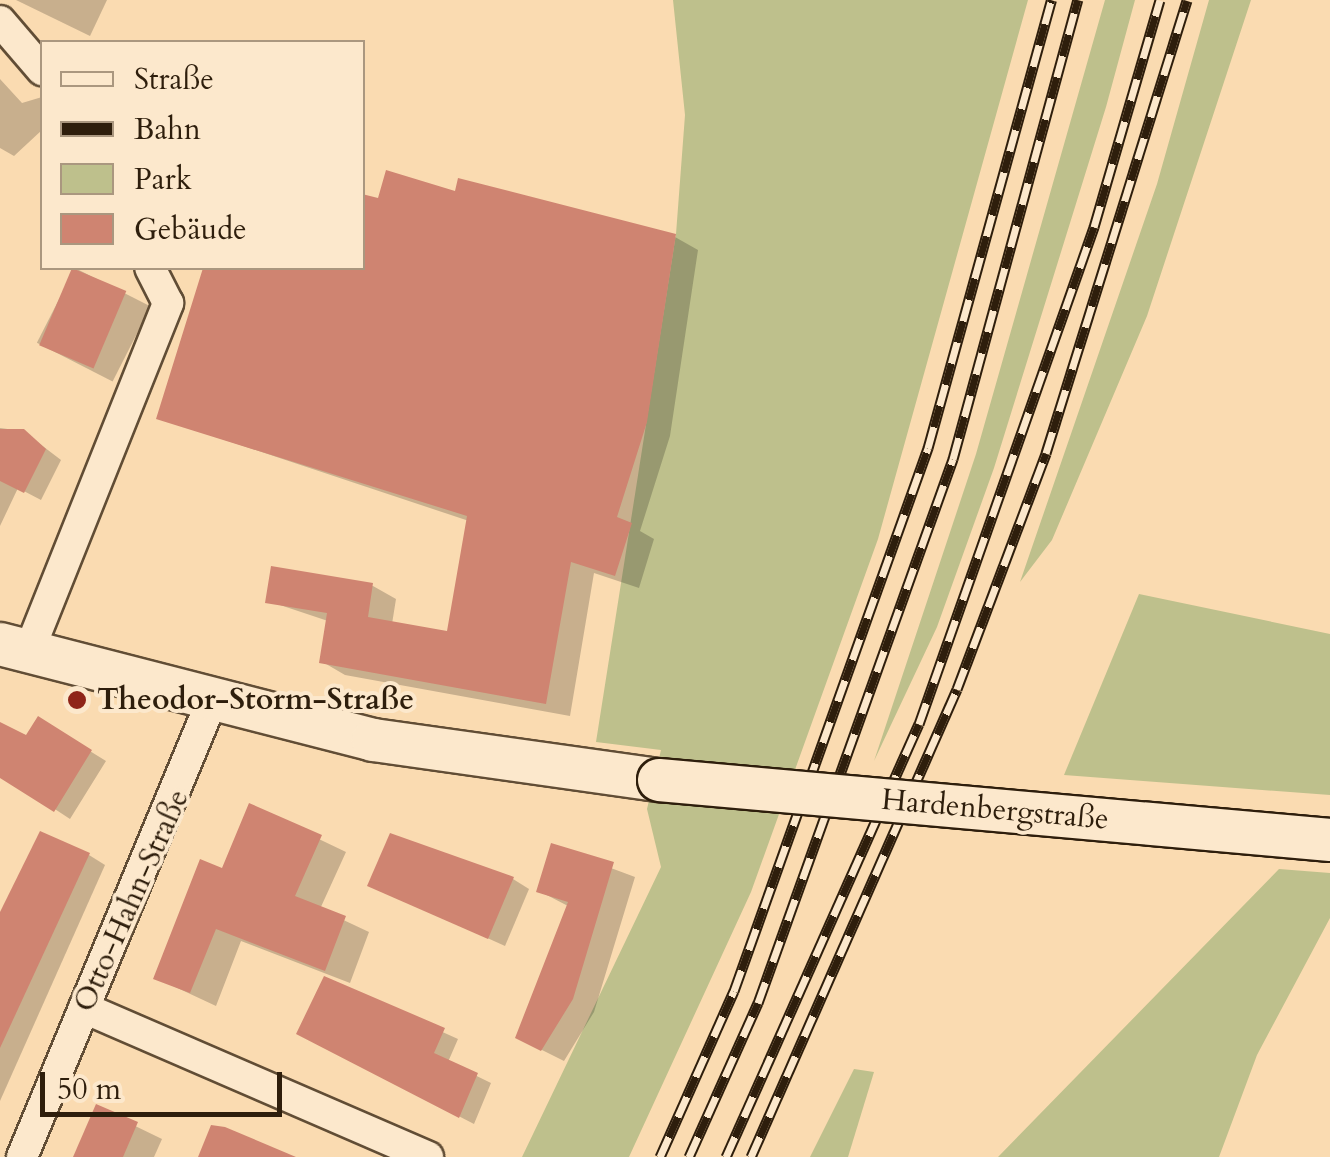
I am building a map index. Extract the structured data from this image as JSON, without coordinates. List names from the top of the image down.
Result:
{
  "streets": {
    "street": ["Hardenbergstraße", "Otto-Hahn-Straße"]
  },
  "crossings": [
    ["Hardenbergstraße", "Otto-Hahn-Straße"]
  ],
  "places": ["Theodor-Storm-Straße"],
  "legend": [
    "Straße",
    "Bahn",
    "Park",
    "Gebäude"
  ],
  "scale_bar": "50 m"
}
